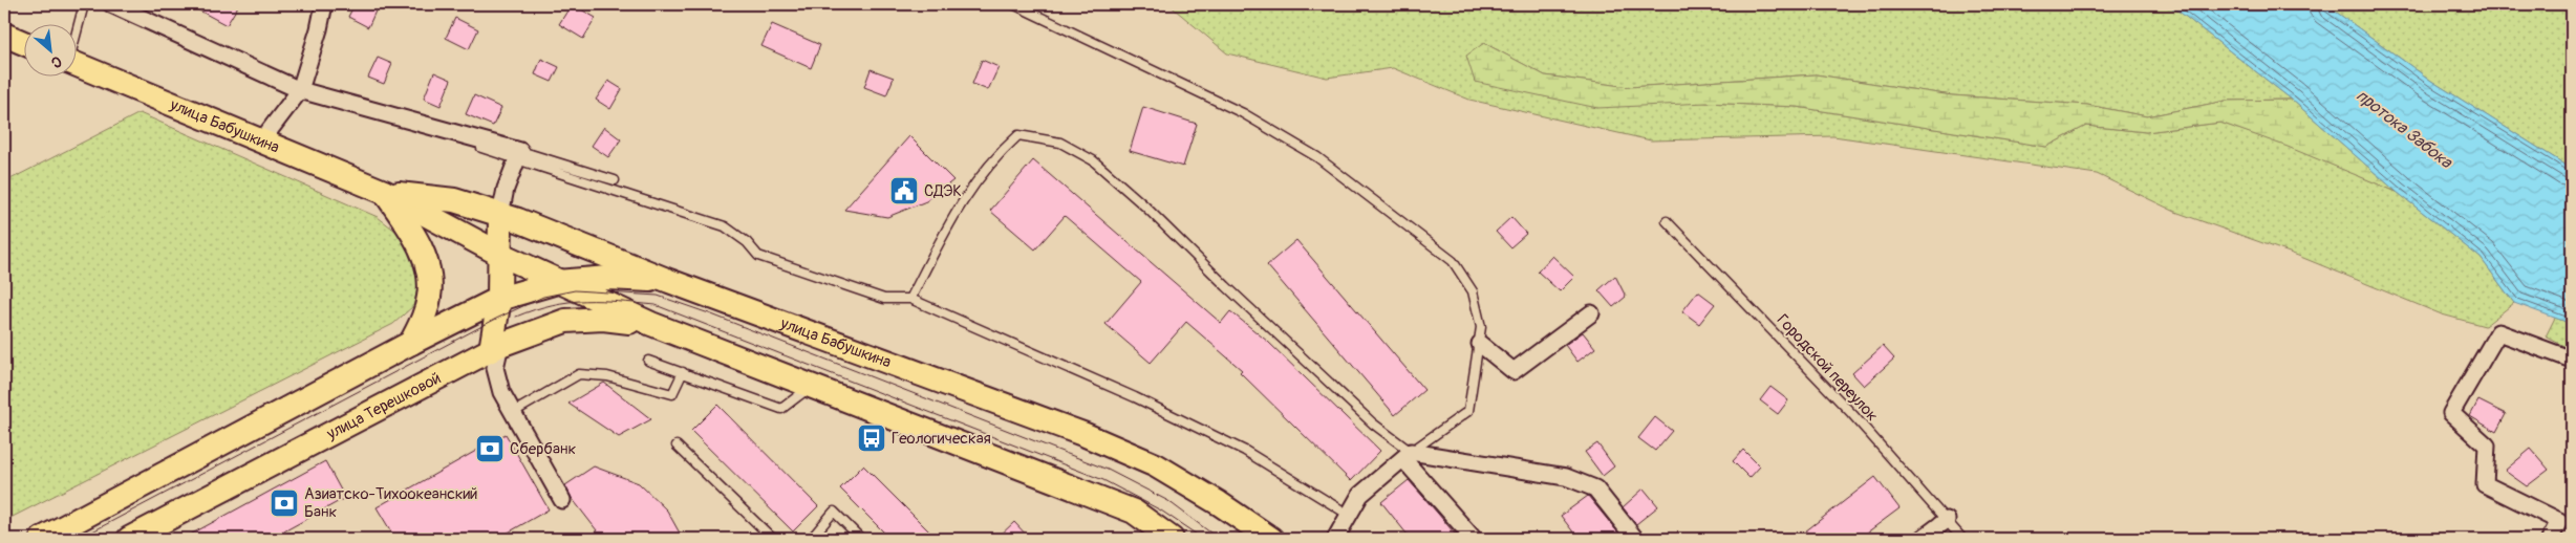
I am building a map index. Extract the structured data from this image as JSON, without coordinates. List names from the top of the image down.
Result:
{
  "streets": {
    "main road": ["улица Бабушкина", "улица Терешковой"],
    "lane": ["Городской переулок"]
  },
  "crossings": [
    ["улица Бабушкина", "улица Терешковой"]
  ],
  "water": ["протока Забока"],
  "places": {
    "public building": ["СДЭК"],
    "bus stop": ["Геологическая"],
    "bank": ["Сбербанк", "Азиатско-Тихоокеанский Банк"]
  },
  "north": "bottom right"
}
